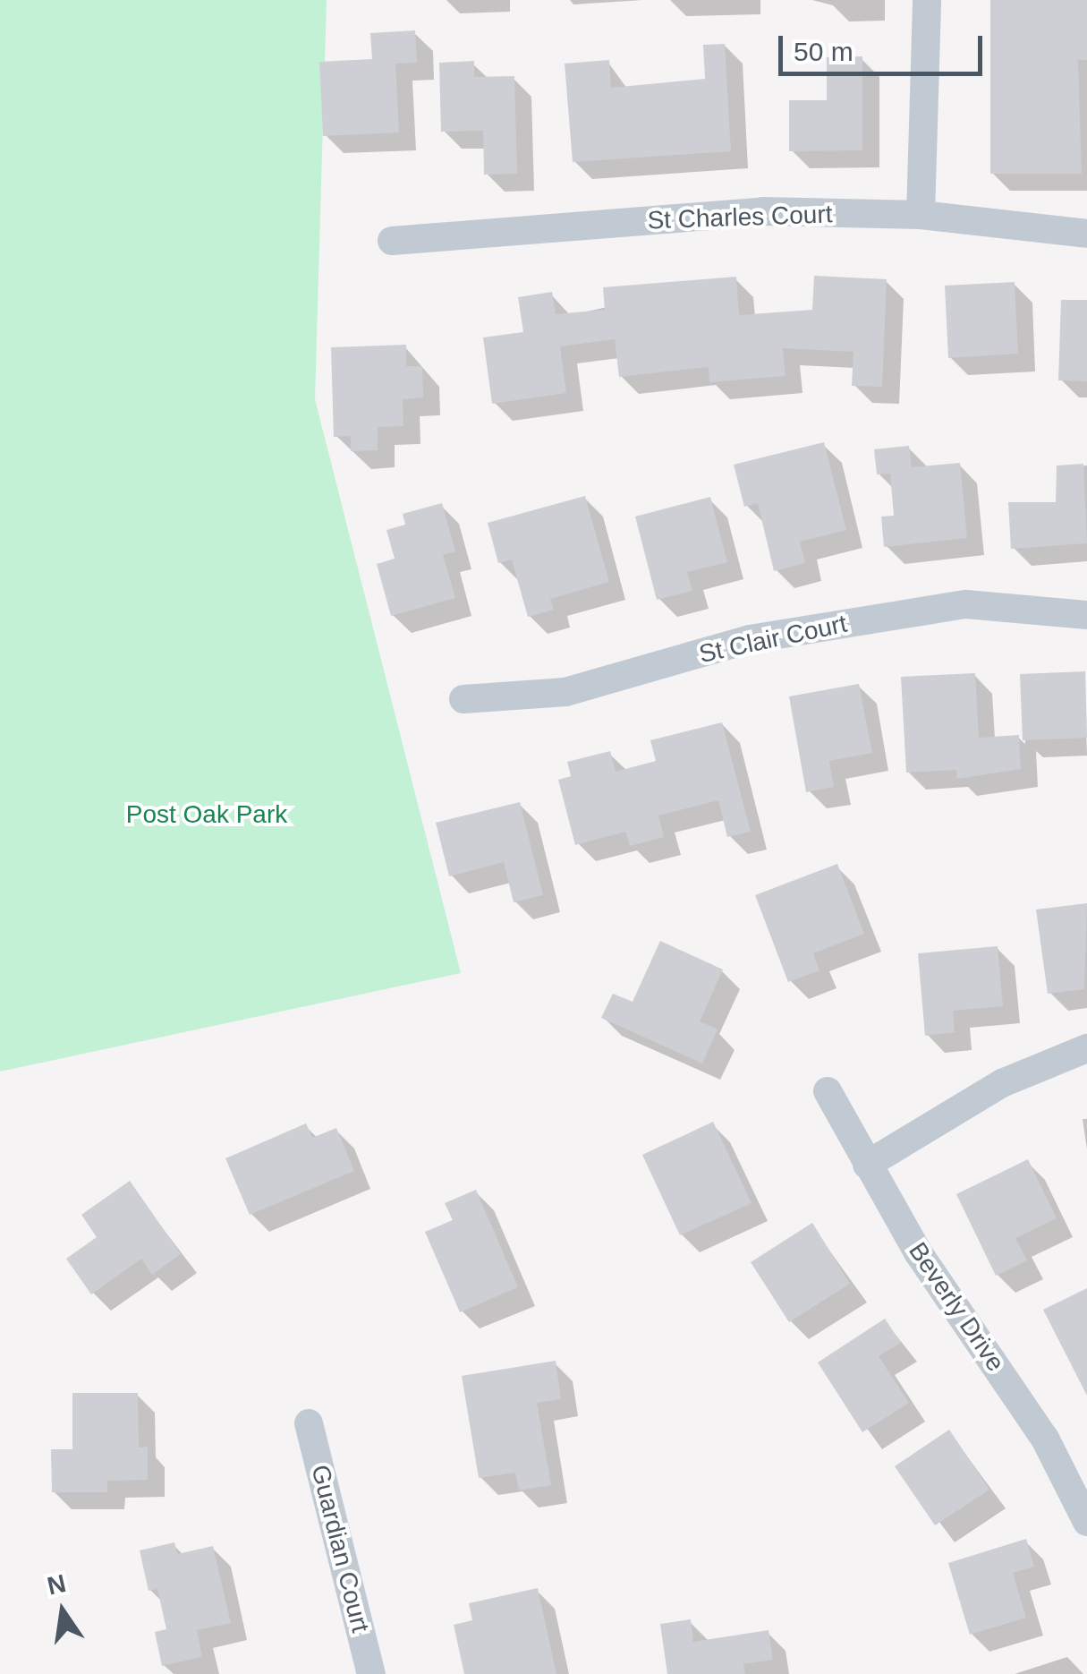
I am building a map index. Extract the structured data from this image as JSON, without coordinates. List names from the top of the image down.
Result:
{
  "streets": {
    "street": [
      "St Charles Court",
      "St Clair Court",
      "Beverly Drive",
      "Guardian Court"
    ]
  },
  "parks": ["Post Oak Park"],
  "scale_bar": "50 m",
  "north": "top"
}
